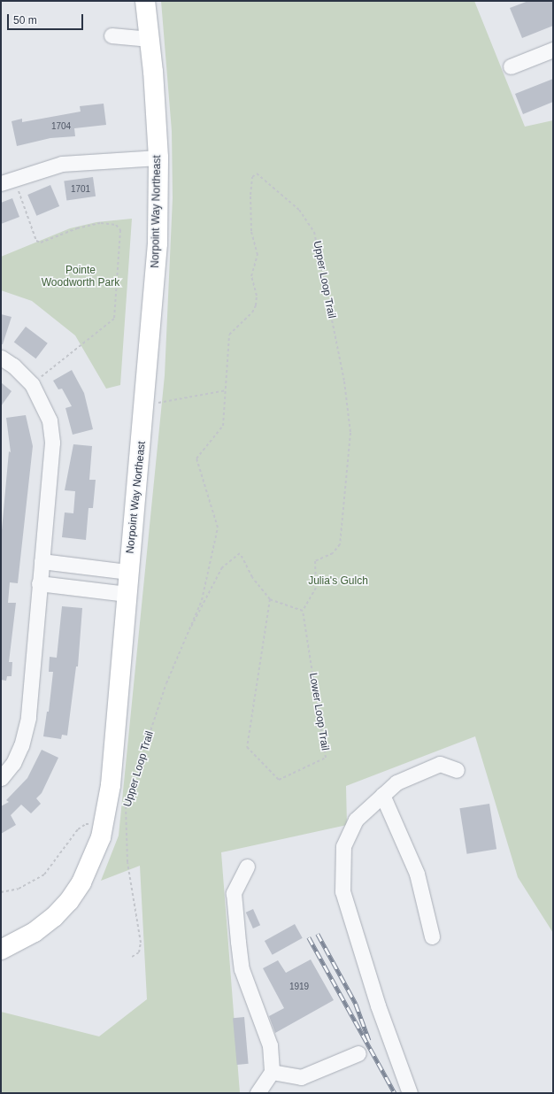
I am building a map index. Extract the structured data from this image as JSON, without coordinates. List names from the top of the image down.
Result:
{
  "streets": {
    "main road": ["Norpoint Way Northeast"],
    "path": ["Upper Loop Trail", "Lower Loop Trail"]
  },
  "crossings": [
    ["Upper Loop Trail", "Lower Loop Trail"]
  ],
  "parks": ["Pointe Woodworth Park", "Julia's Gulch"],
  "house_numbers": ["1704", "1701", "1919"],
  "scale_bar": "50 m"
}
